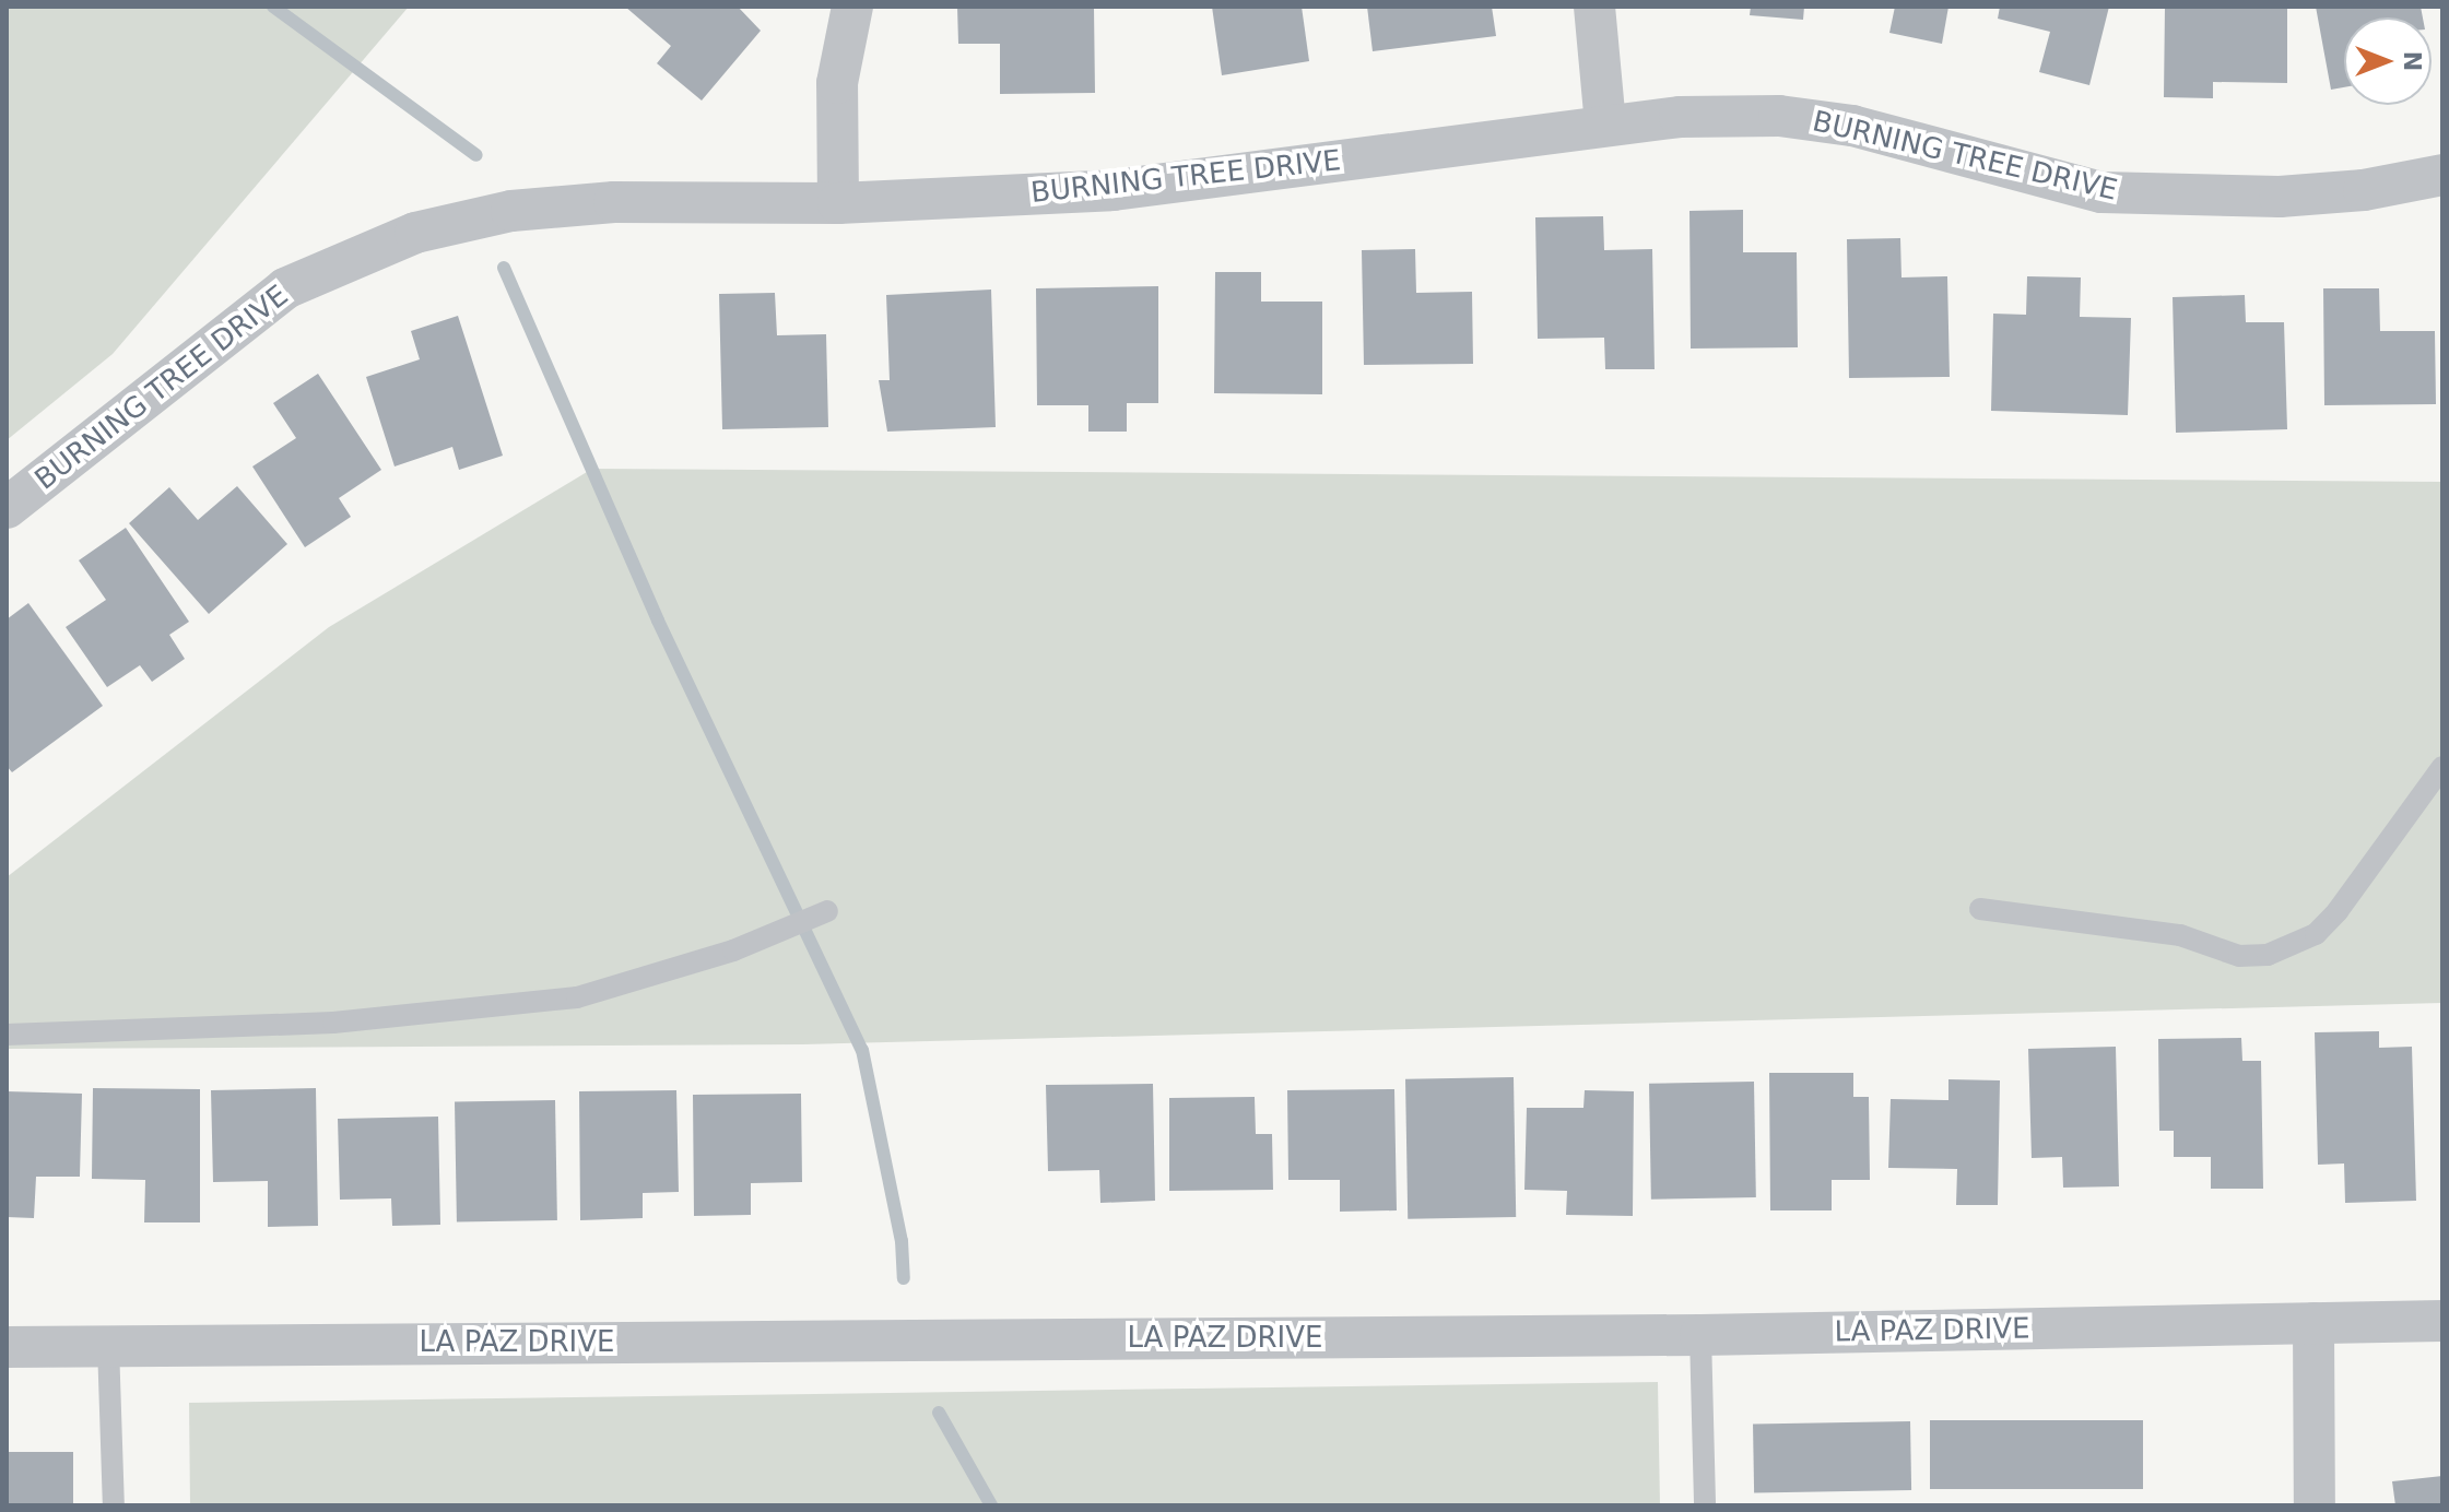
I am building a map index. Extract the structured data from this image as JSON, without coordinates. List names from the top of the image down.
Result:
{
  "streets": {
    "street": ["BURNING TREE DRIVE", "LA PAZ DRIVE"]
  },
  "north": "right"
}
